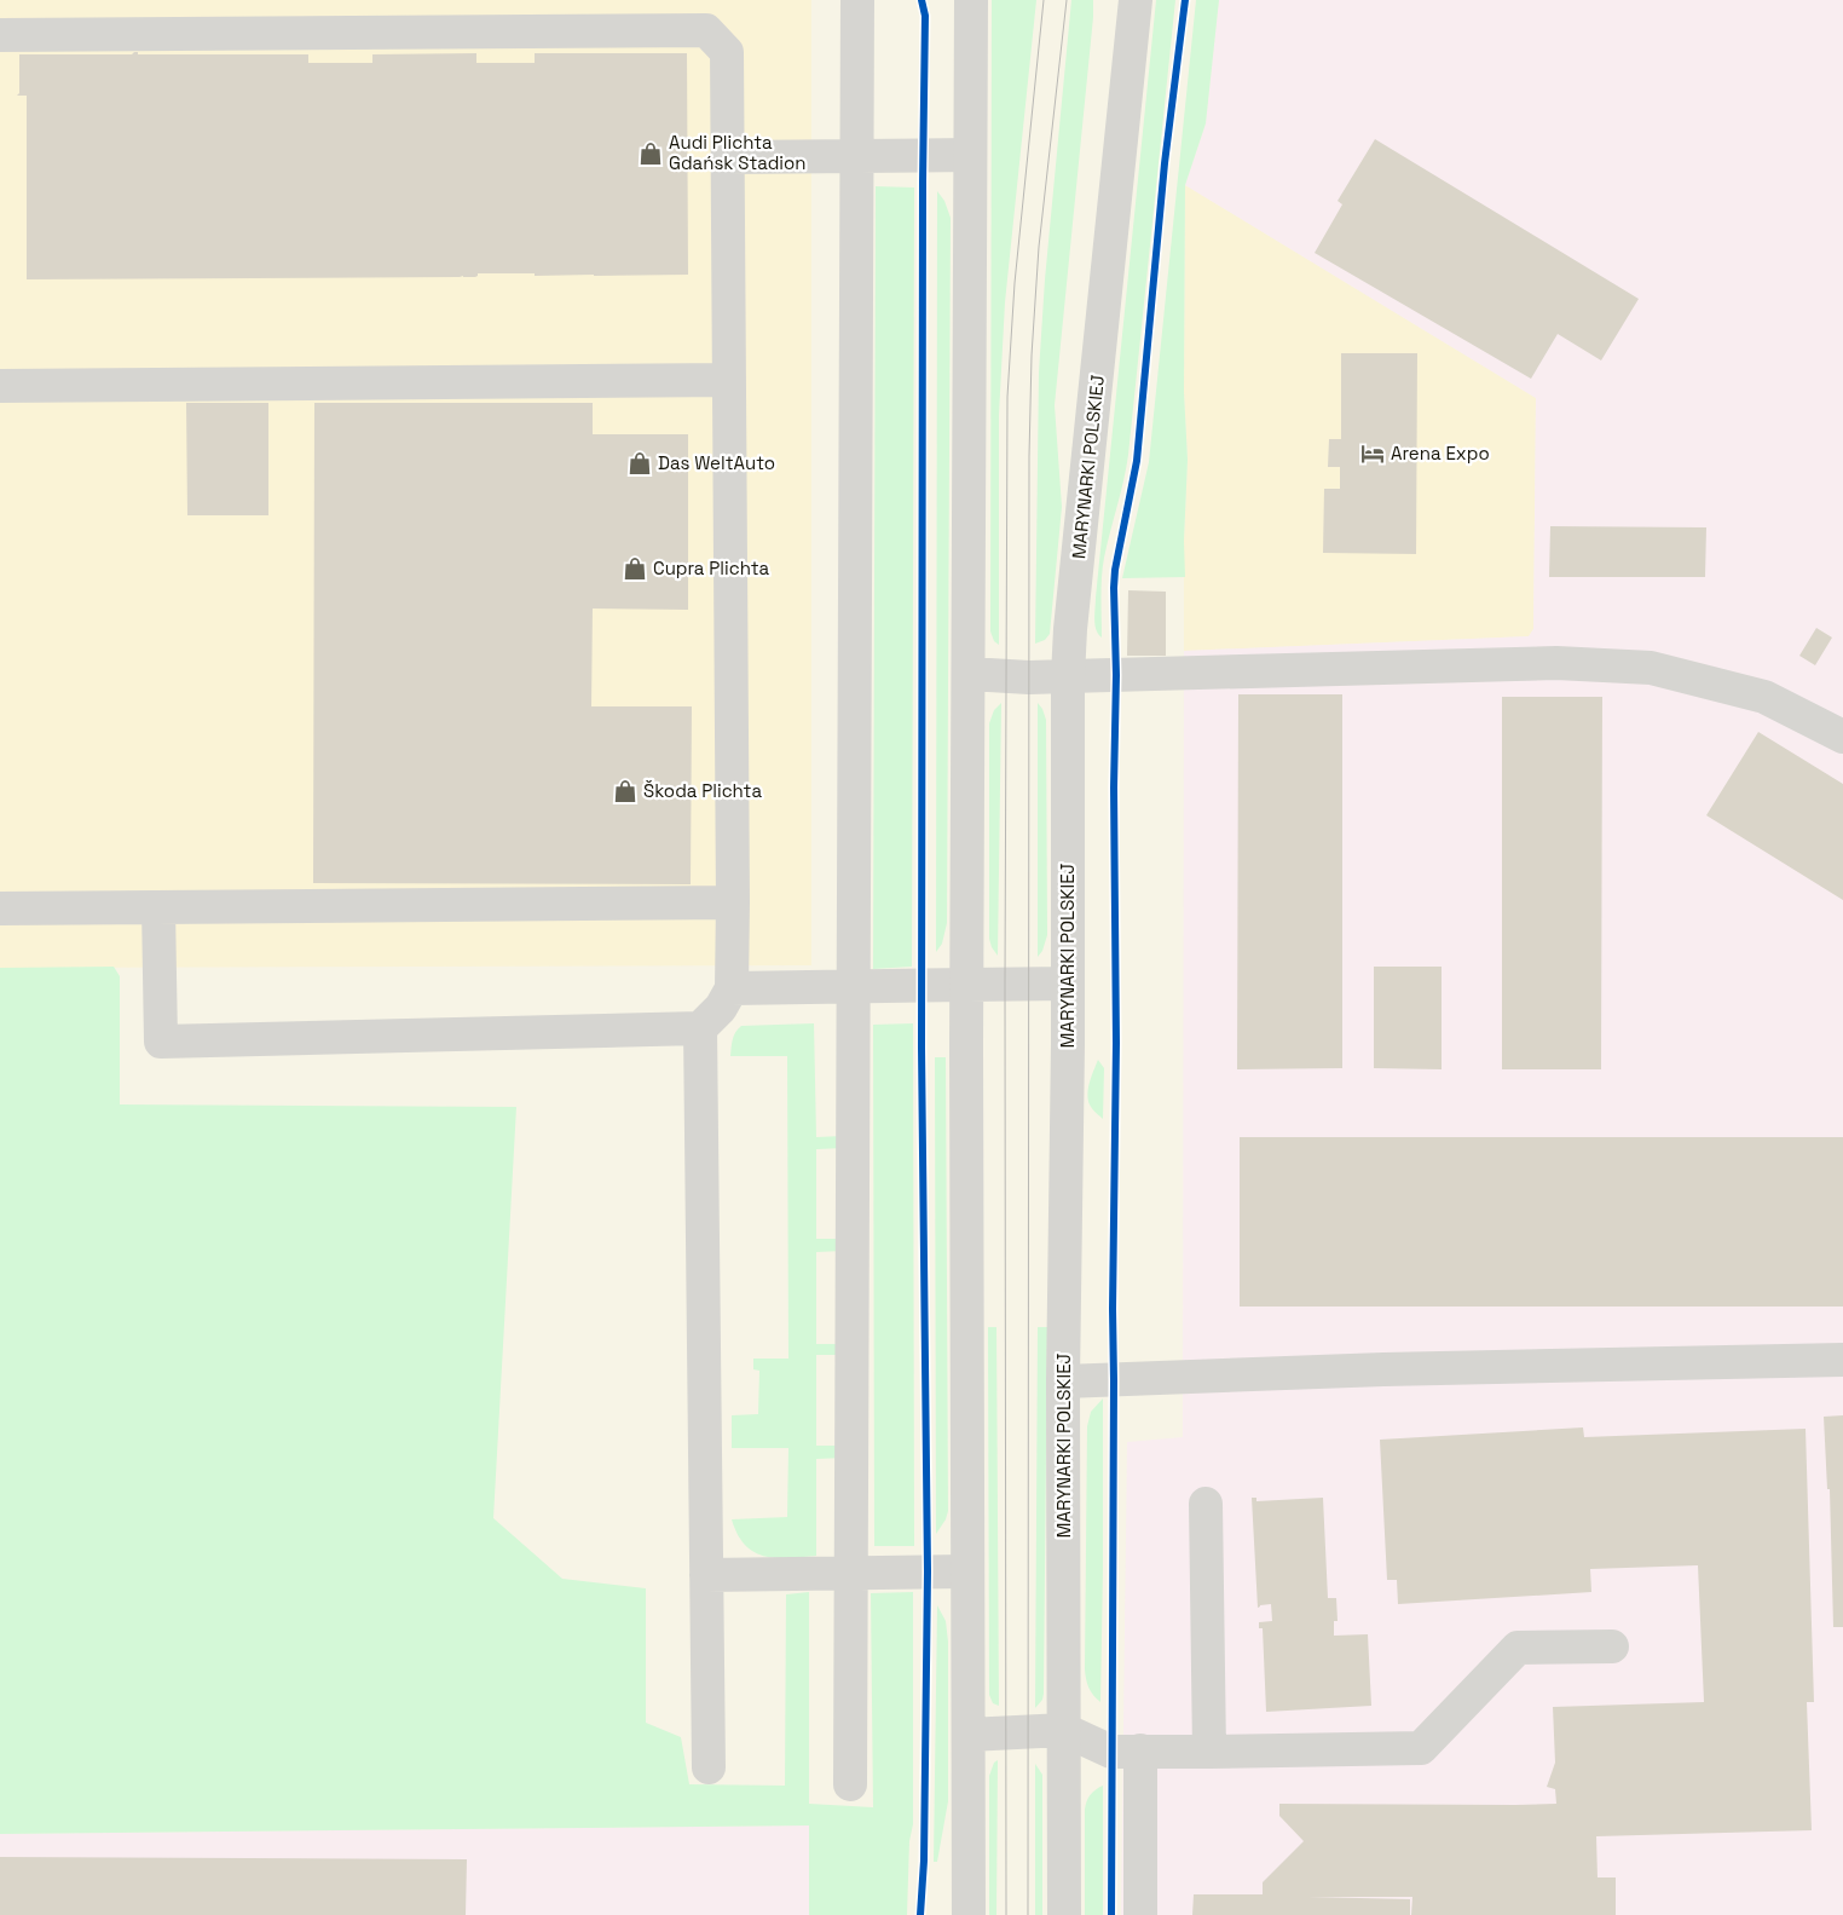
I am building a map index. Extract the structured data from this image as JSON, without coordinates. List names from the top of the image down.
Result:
{
  "streets": {
    "main road": ["MARYNARKI POLSKIEJ"]
  },
  "places": {
    "shop": [
      "Audi Plichta Gdańsk Stadion",
      "Das WeltAuto",
      "Cupra Plichta",
      "Škoda Plichta"
    ],
    "hotel": ["Arena Expo"]
  }
}
